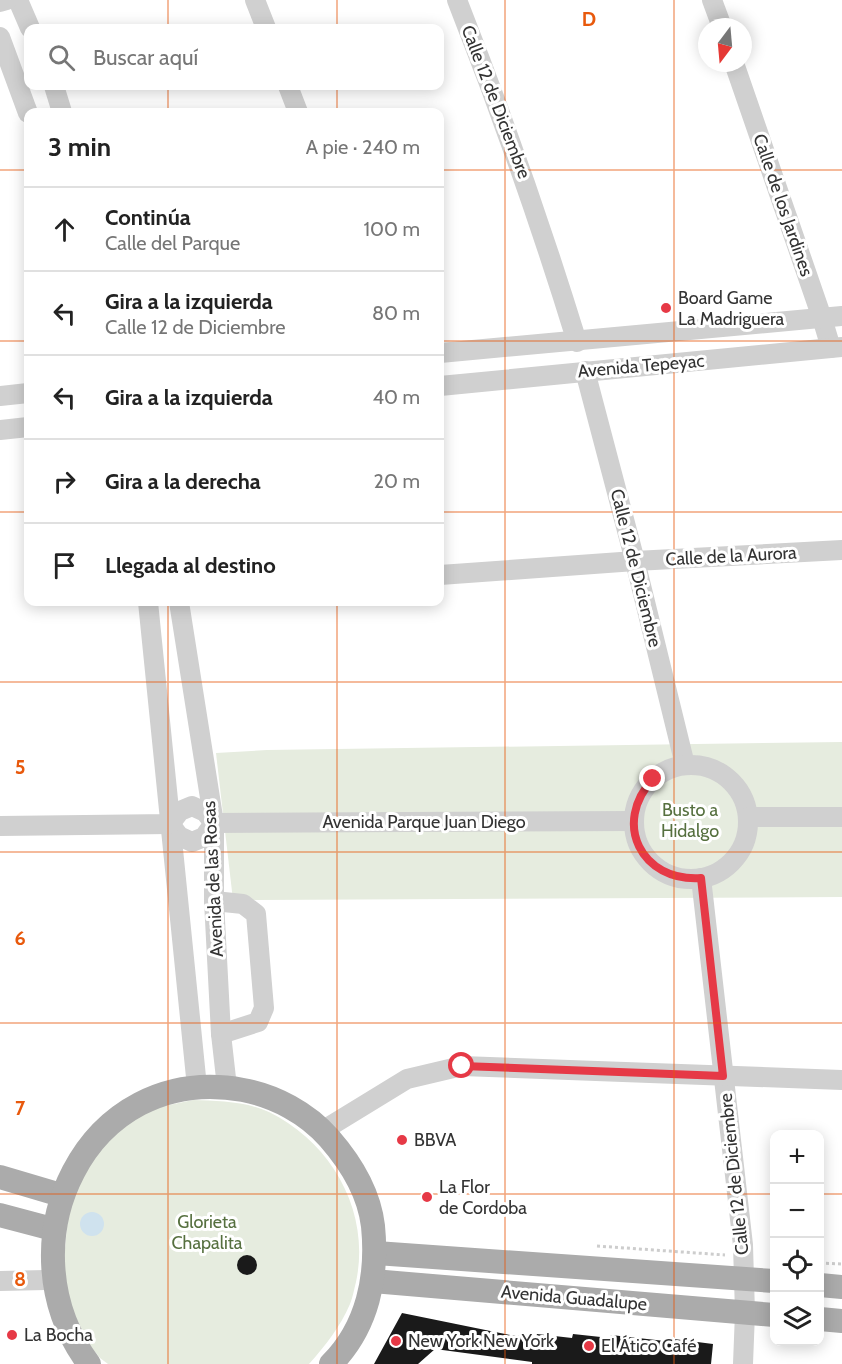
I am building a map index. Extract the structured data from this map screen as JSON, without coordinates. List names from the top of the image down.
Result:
{
  "streets": {
    "main road": ["Avenida Guadalupe"],
    "street": [
      "Calle 12 de Diciembre",
      "Calle de los Jardines",
      "Avenida Tepeyac",
      "Calle de la Aurora",
      "Avenida Parque Juan Diego",
      "Avenida de las Rosas"
    ]
  },
  "crossings": [
    ["Calle 12 de Diciembre", "Avenida Tepeyac"],
    ["Calle 12 de Diciembre", "Calle de la Aurora"],
    ["Calle 12 de Diciembre", "Avenida Parque Juan Diego"],
    ["Calle 12 de Diciembre", "Avenida Guadalupe"],
    ["Calle de los Jardines", "Avenida Tepeyac"],
    ["Avenida Parque Juan Diego", "Avenida de las Rosas"]
  ],
  "parks": ["Busto a Hidalgo", "Glorieta Chapalita"],
  "places": [
    "Board Game La Madriguera",
    "BBVA",
    "La Flor de Cordoba",
    "La Bocha",
    "New York New York",
    "El Ático Café"
  ],
  "north": "bottom",
  "page": {
    "search": "Buscar aquí",
    "heading": ["3 min", "A pie · 240 m"],
    "list": [
      ["Continúa", "Calle del Parque", "100 m"],
      ["Gira a la izquierda", "Calle 12 de Diciembre", "80 m"],
      ["Gira a la izquierda", "40 m"],
      ["Gira a la derecha", "20 m"],
      "Llegada al destino"
    ],
    "map_buttons": ["+", "−"]
  },
  "grid": {
    "columns": ["D"],
    "rows": [
      "5",
      "6",
      "7",
      "8"
    ]
  }
}
